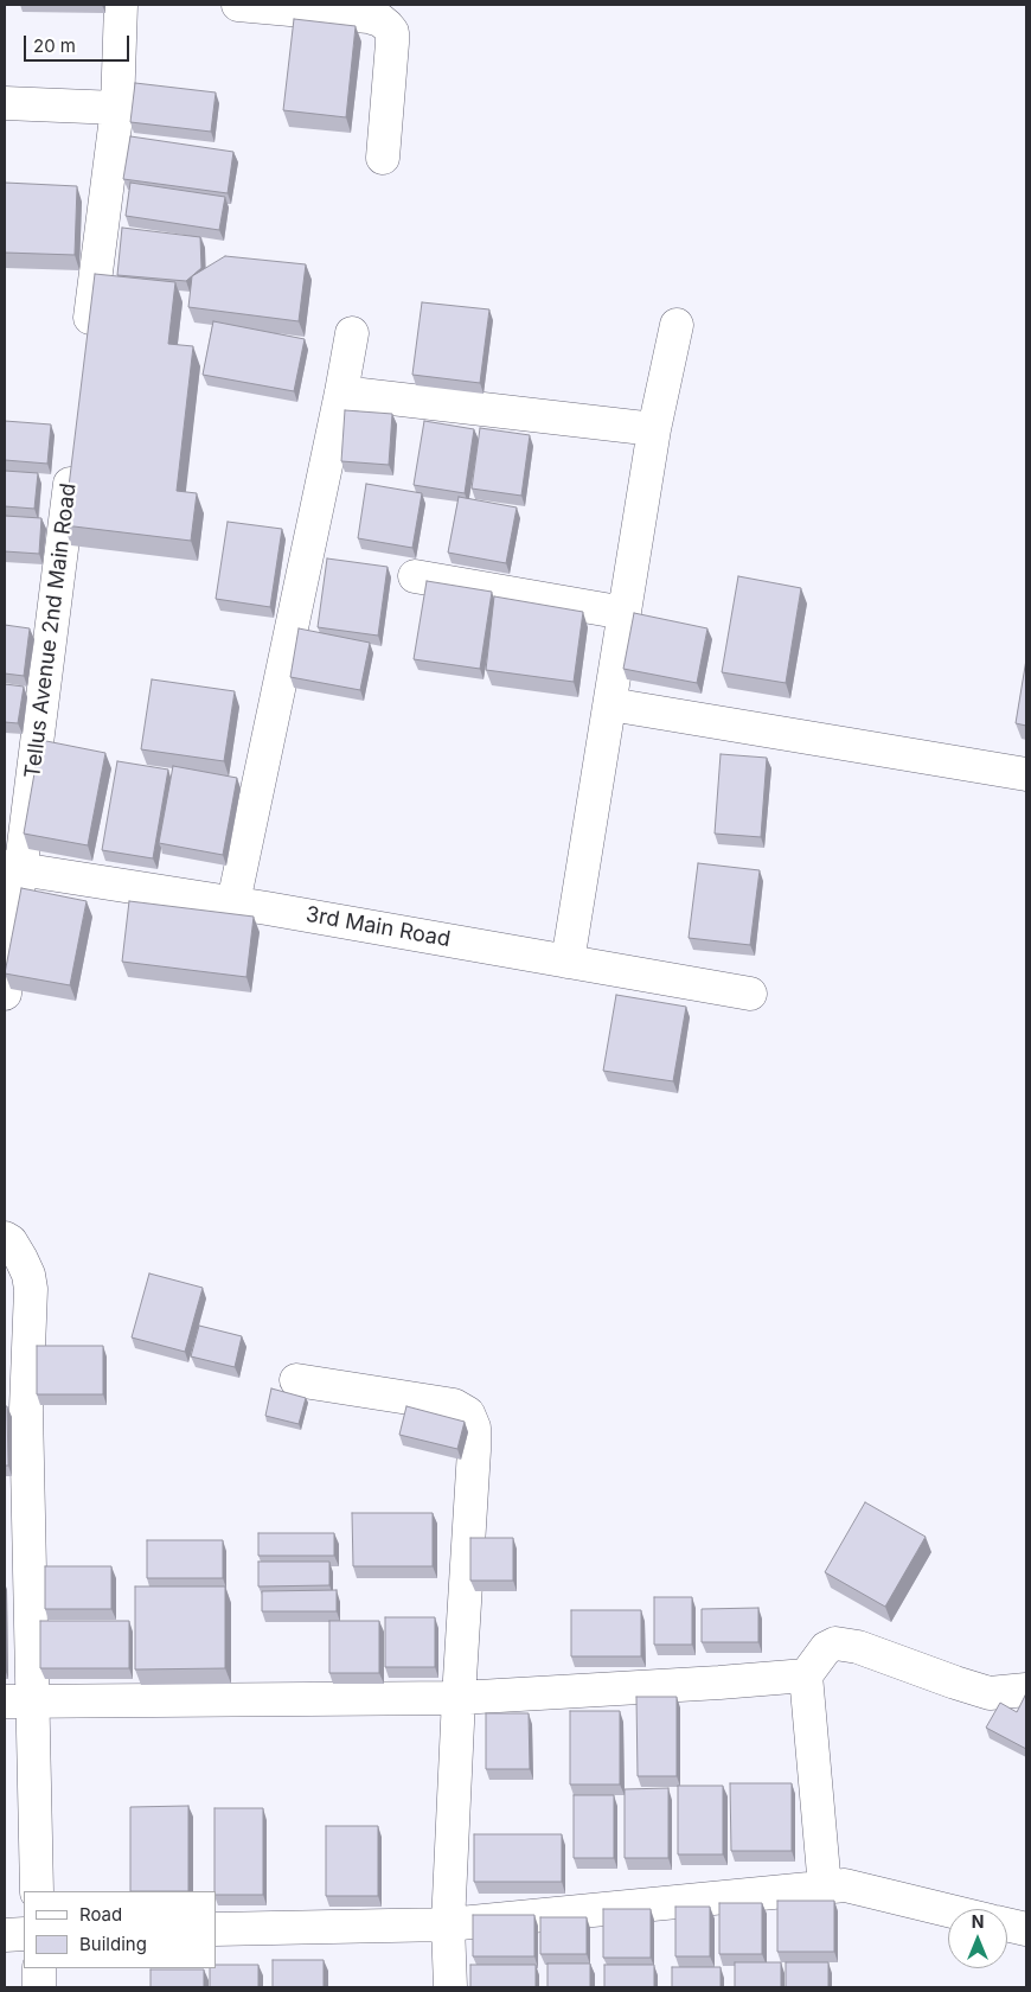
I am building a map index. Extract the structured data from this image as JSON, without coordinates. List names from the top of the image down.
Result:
{
  "streets": {
    "street": ["Tellus Avenue 2nd Main Road", "3rd Main Road"]
  },
  "crossings": [
    ["Tellus Avenue 2nd Main Road", "3rd Main Road"]
  ],
  "legend": ["Road", "Building"],
  "scale_bar": "20 m",
  "north": "top"
}
